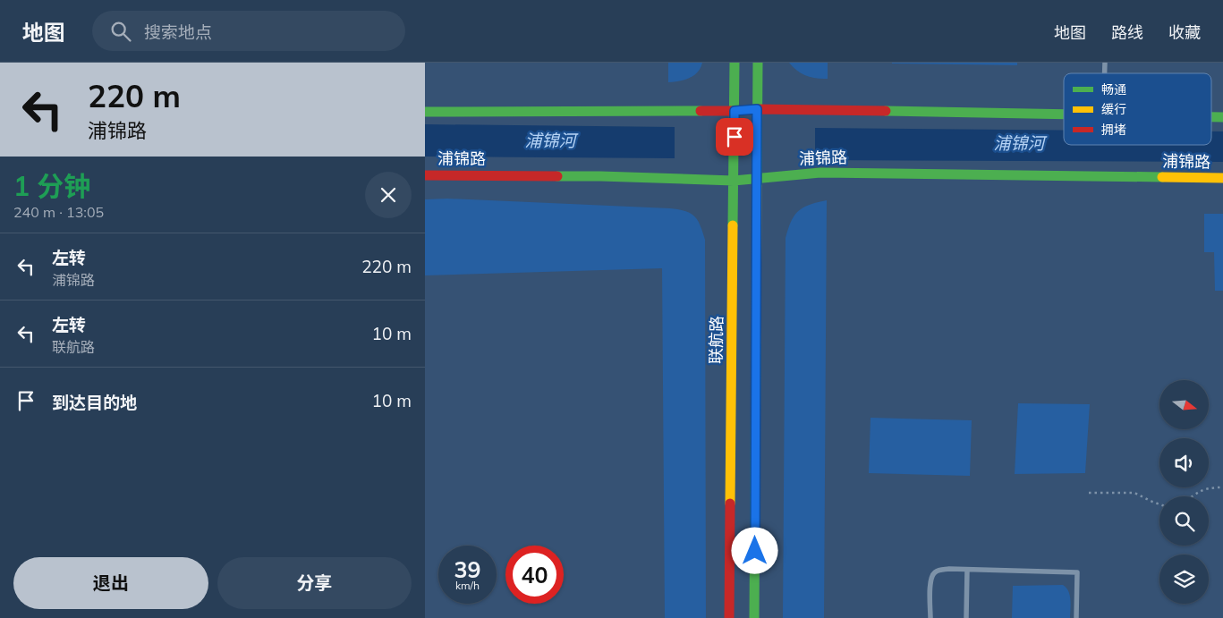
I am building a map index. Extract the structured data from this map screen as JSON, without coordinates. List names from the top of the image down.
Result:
{
  "streets": {
    "main road": ["浦锦路", "联航路"]
  },
  "crossings": [
    ["浦锦路", "联航路"]
  ],
  "water": ["浦锦河"],
  "legend": ["畅通", "缓行", "拥堵"],
  "north": "right",
  "page": {
    "header": "地图",
    "search": "搜索地点",
    "nav": ["地图", "路线", "收藏"],
    "turn": ["220 m", "浦锦路"],
    "heading": ["1 分钟", "240 m · 13:05"],
    "list": [
      {
        "name": "左转",
        "note": "浦锦路",
        "value": "220 m"
      },
      {
        "name": "左转",
        "note": "联航路",
        "value": "10 m"
      },
      {
        "name": "到达目的地",
        "value": "10 m"
      }
    ],
    "speed": "39 km/h",
    "limit": "40",
    "buttons": ["退出", "分享"]
  }
}
